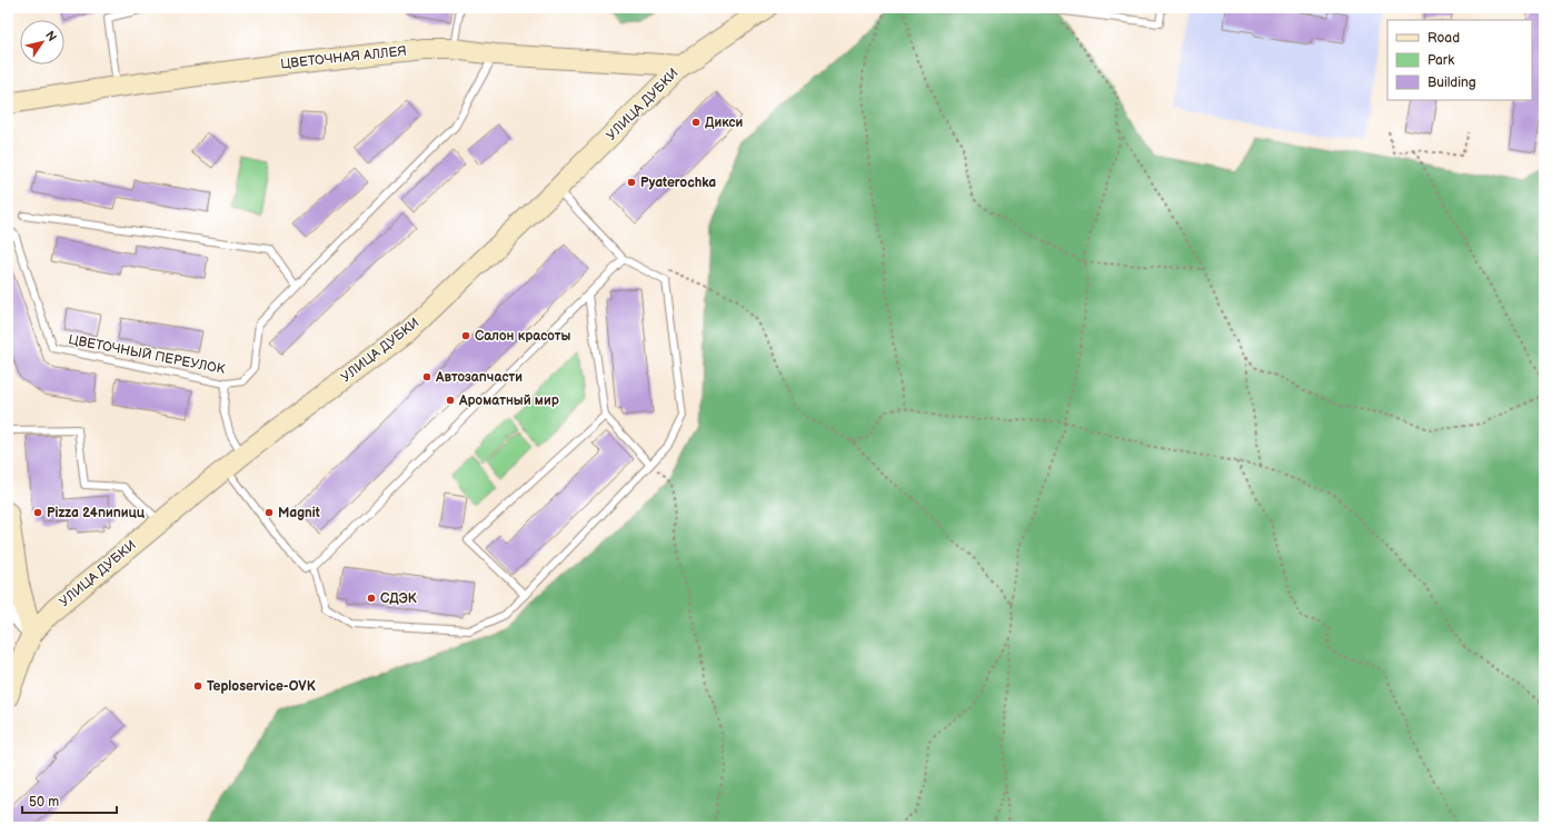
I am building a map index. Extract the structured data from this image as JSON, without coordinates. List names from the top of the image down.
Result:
{
  "streets": {
    "street": ["ЦВЕТОЧНАЯ АЛЛЕЯ", "УЛИЦА ДУБКИ"],
    "lane": ["ЦВЕТОЧНЫЙ ПЕРЕУЛОК"]
  },
  "crossings": [
    ["ЦВЕТОЧНАЯ АЛЛЕЯ", "УЛИЦА ДУБКИ"],
    ["ЦВЕТОЧНАЯ АЛЛЕЯ", "ЦВЕТОЧНЫЙ ПЕРЕУЛОК"]
  ],
  "places": [
    "Дикси",
    "Pyaterochka",
    "Салон красоты",
    "Автозапчасти",
    "Ароматный мир",
    "Pizza 24пипицц",
    "Magnit",
    "СДЭК",
    "Teploservice-OVK"
  ],
  "legend": ["Road", "Park", "Building"],
  "scale_bar": "50 m",
  "north": "top right"
}
